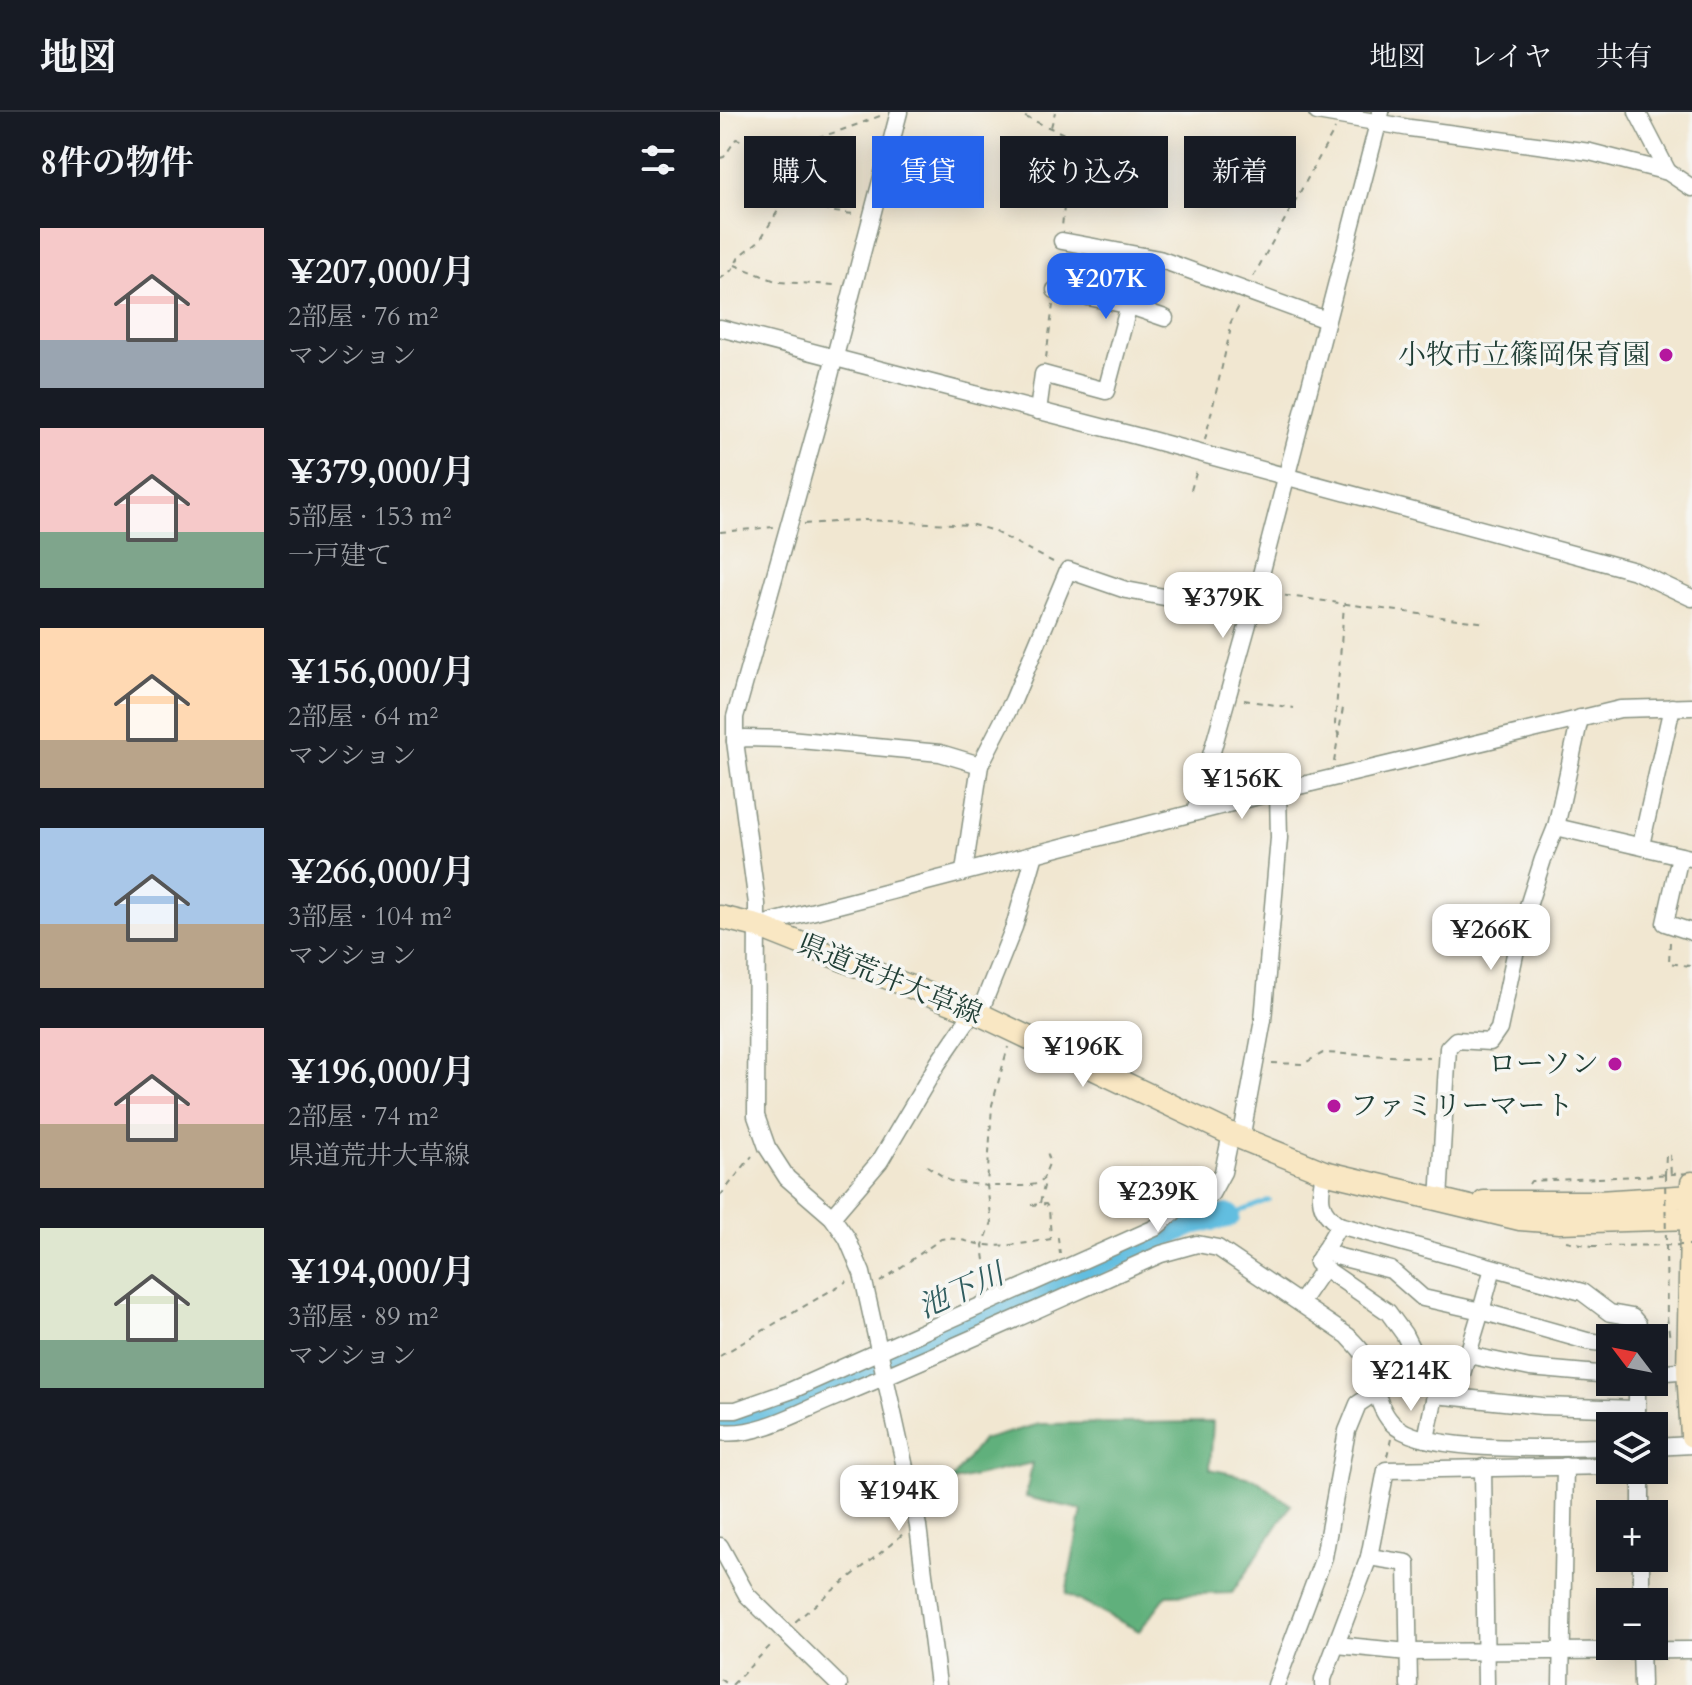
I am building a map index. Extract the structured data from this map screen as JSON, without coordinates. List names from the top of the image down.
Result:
{
  "streets": {
    "main road": ["県道荒井大草線"]
  },
  "water": ["池下川"],
  "places": ["小牧市立篠岡保育園", "ローソン", "ファミリーマート"],
  "north": "top left",
  "page": {
    "header": "地図",
    "nav": ["地図", "レイヤ", "共有"],
    "heading": "8件の物件",
    "chip": [
      "購入",
      "賃貸",
      "絞り込み",
      "新着"
    ],
    "list": [
      {
        "name": "¥207,000/月",
        "note": "2部屋 · 76 m² · マンション"
      },
      {
        "name": "¥379,000/月",
        "note": "5部屋 · 153 m² · 一戸建て"
      },
      {
        "name": "¥156,000/月",
        "note": "2部屋 · 64 m² · マンション"
      },
      {
        "name": "¥266,000/月",
        "note": "3部屋 · 104 m² · マンション"
      },
      {
        "name": "¥196,000/月",
        "note": "2部屋 · 74 m² · 県道荒井大草線"
      },
      {
        "name": "¥194,000/月",
        "note": "3部屋 · 89 m² · マンション"
      }
    ],
    "price": [
      "¥207K",
      "¥379K",
      "¥156K",
      "¥266K",
      "¥196K",
      "¥239K",
      "¥214K",
      "¥194K"
    ],
    "map_buttons": ["+", "−"]
  }
}
